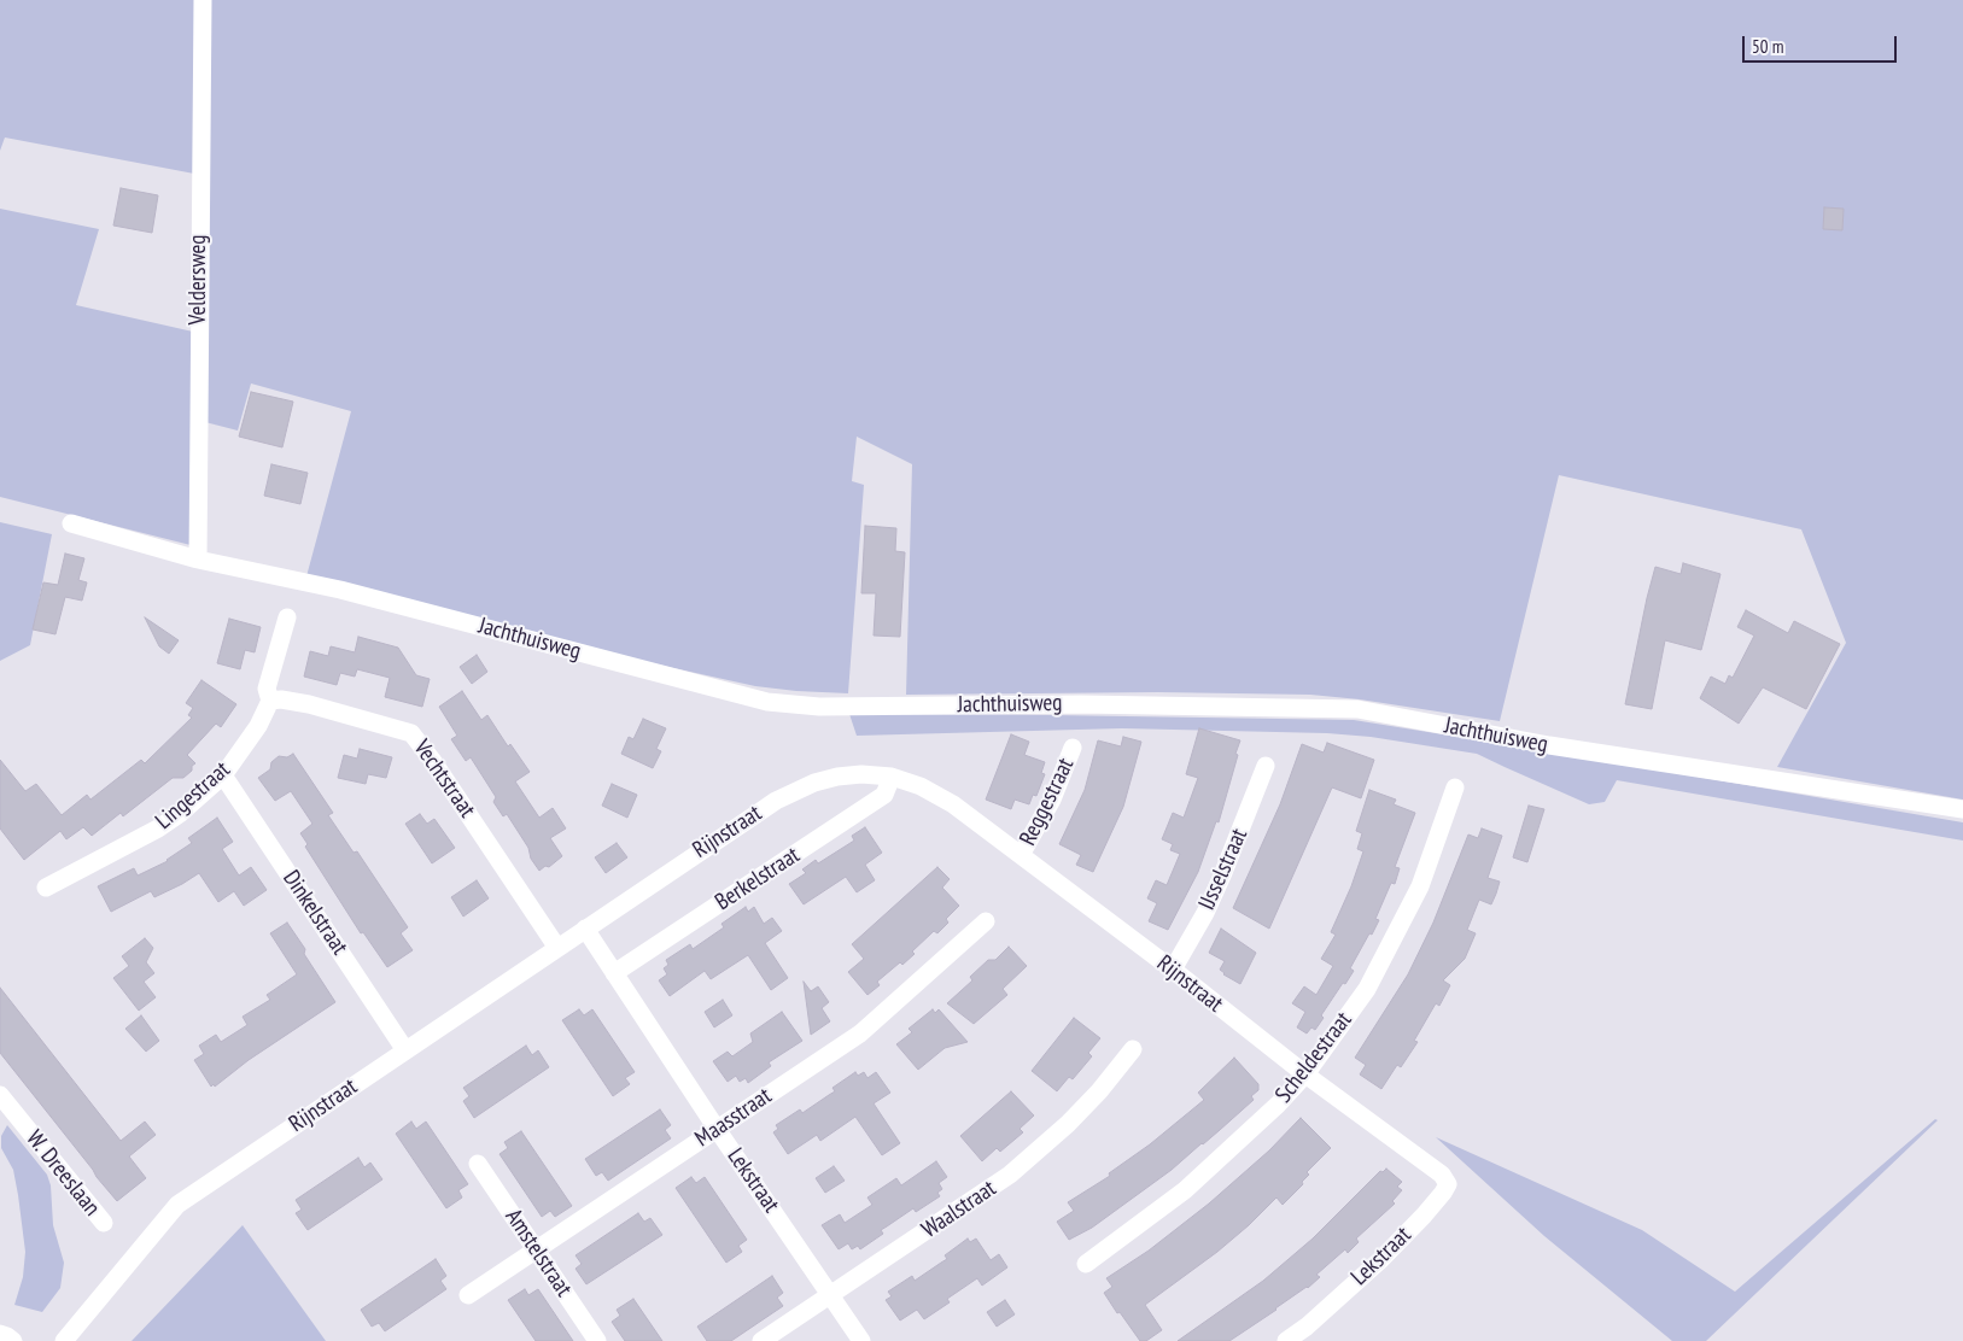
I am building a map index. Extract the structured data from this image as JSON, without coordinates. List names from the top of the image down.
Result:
{
  "streets": {
    "street": [
      "Veldersweg",
      "Jachthuisweg",
      "Vechtstraat",
      "Lingestraat",
      "Reggestraat",
      "Rijnstraat",
      "IJsselstraat",
      "Berkelstraat",
      "Dinkelstraat",
      "Scheldestraat",
      "Maasstraat",
      "W. Dreeslaan",
      "Lekstraat",
      "Waalstraat",
      "Amstelstraat"
    ]
  },
  "crossings": [
    ["Veldersweg", "Jachthuisweg"],
    ["Vechtstraat", "Lingestraat"],
    ["Vechtstraat", "Rijnstraat"],
    ["Lingestraat", "Dinkelstraat"],
    ["Reggestraat", "Rijnstraat"],
    ["Rijnstraat", "IJsselstraat"],
    ["Rijnstraat", "Berkelstraat"],
    ["Rijnstraat", "Dinkelstraat"],
    ["Rijnstraat", "Scheldestraat"],
    ["Rijnstraat", "Lekstraat"],
    ["Berkelstraat", "Lekstraat"],
    ["Maasstraat", "Lekstraat"],
    ["Maasstraat", "Amstelstraat"],
    ["Lekstraat", "Waalstraat"]
  ],
  "scale_bar": "50 m"
}
